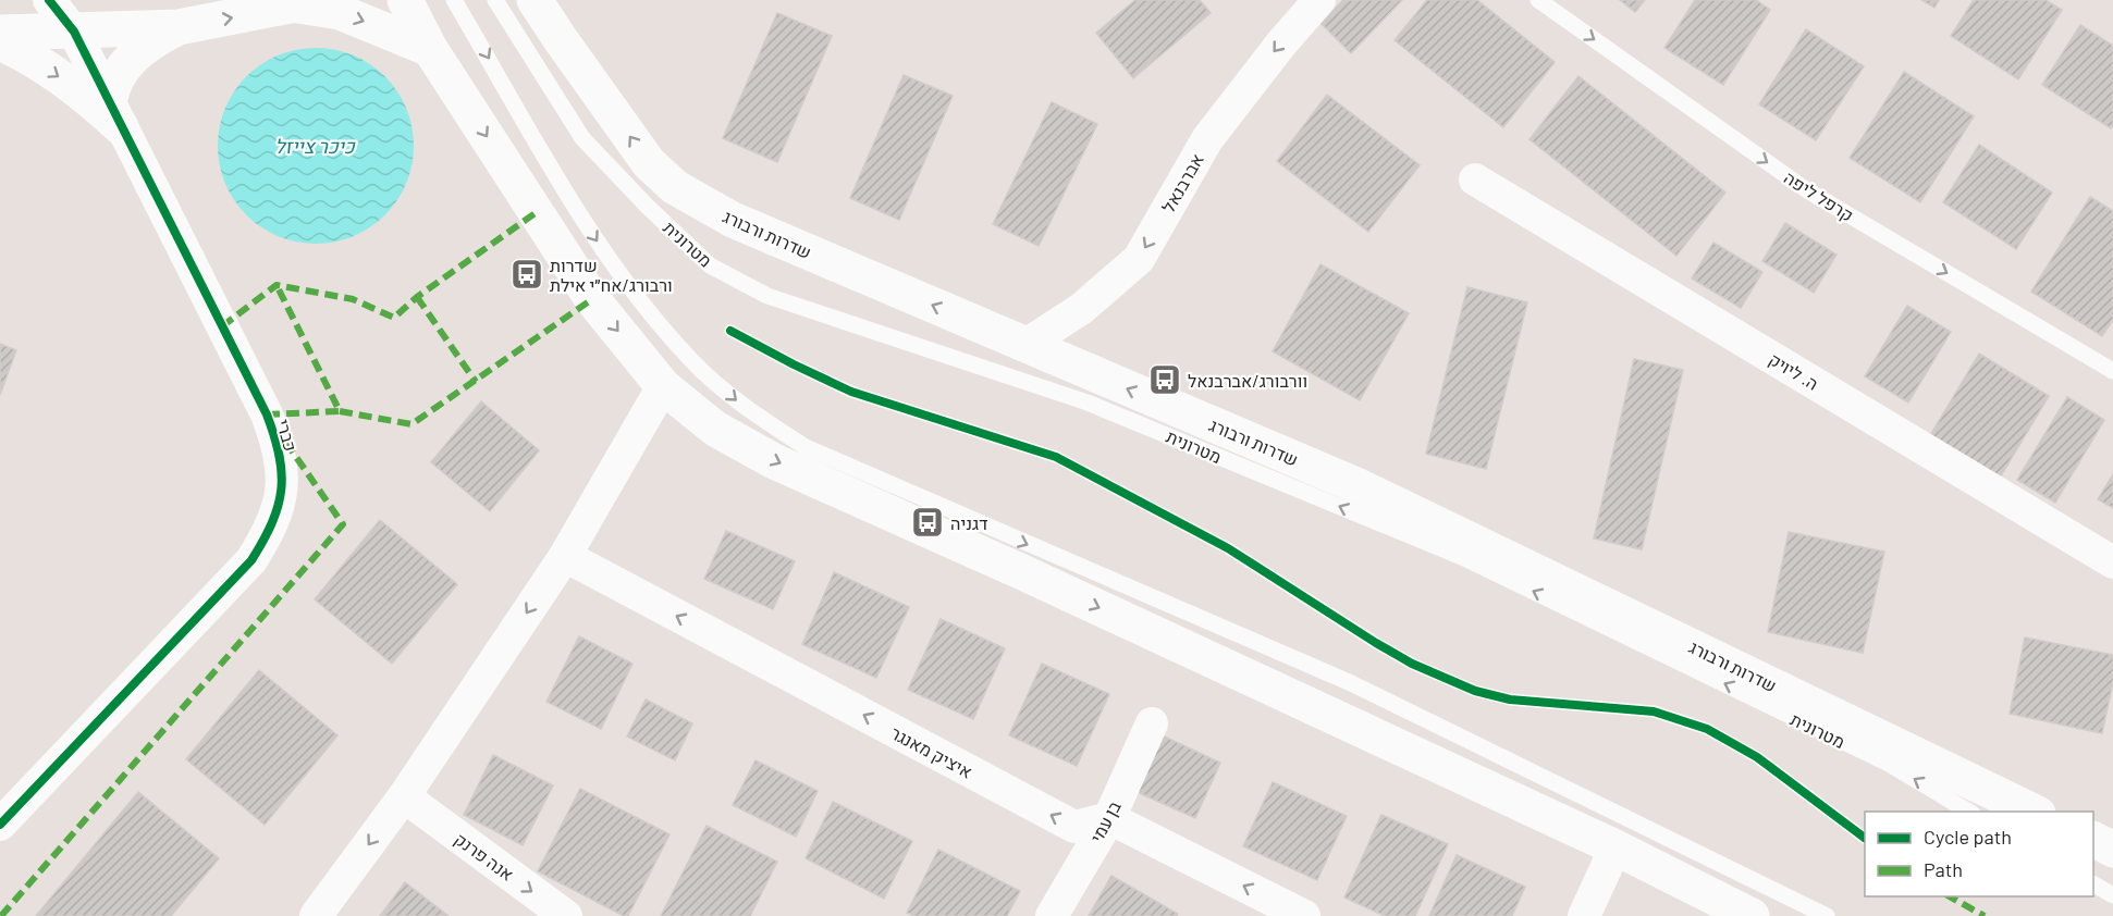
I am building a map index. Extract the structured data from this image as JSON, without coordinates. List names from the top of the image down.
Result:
{
  "streets": {
    "main road": ["שדרות ורבורג"],
    "street": [
      "אברבנאל",
      "ה. ליויק",
      "כברי",
      "איציק מאנגר",
      "בן עמי",
      "אנה פרנק"
    ],
    "lane": ["קרפל ליפה", "מטרונית"]
  },
  "crossings": [
    ["אברבנאל", "שדרות ורבורג"],
    ["איציק מאנגר", "בן עמי"]
  ],
  "one_way": [
    "אברבנאל",
    "קרפל ליפה",
    "איציק מאנגר",
    "אנה פרנק"
  ],
  "water": ["כיכר צייזל"],
  "places": {
    "bus stop": ["שדרות ורבורג/אח״י אילת", "וורבורג/אברבנאל", "דגניה"]
  },
  "legend": ["Cycle path", "Path"]
}
